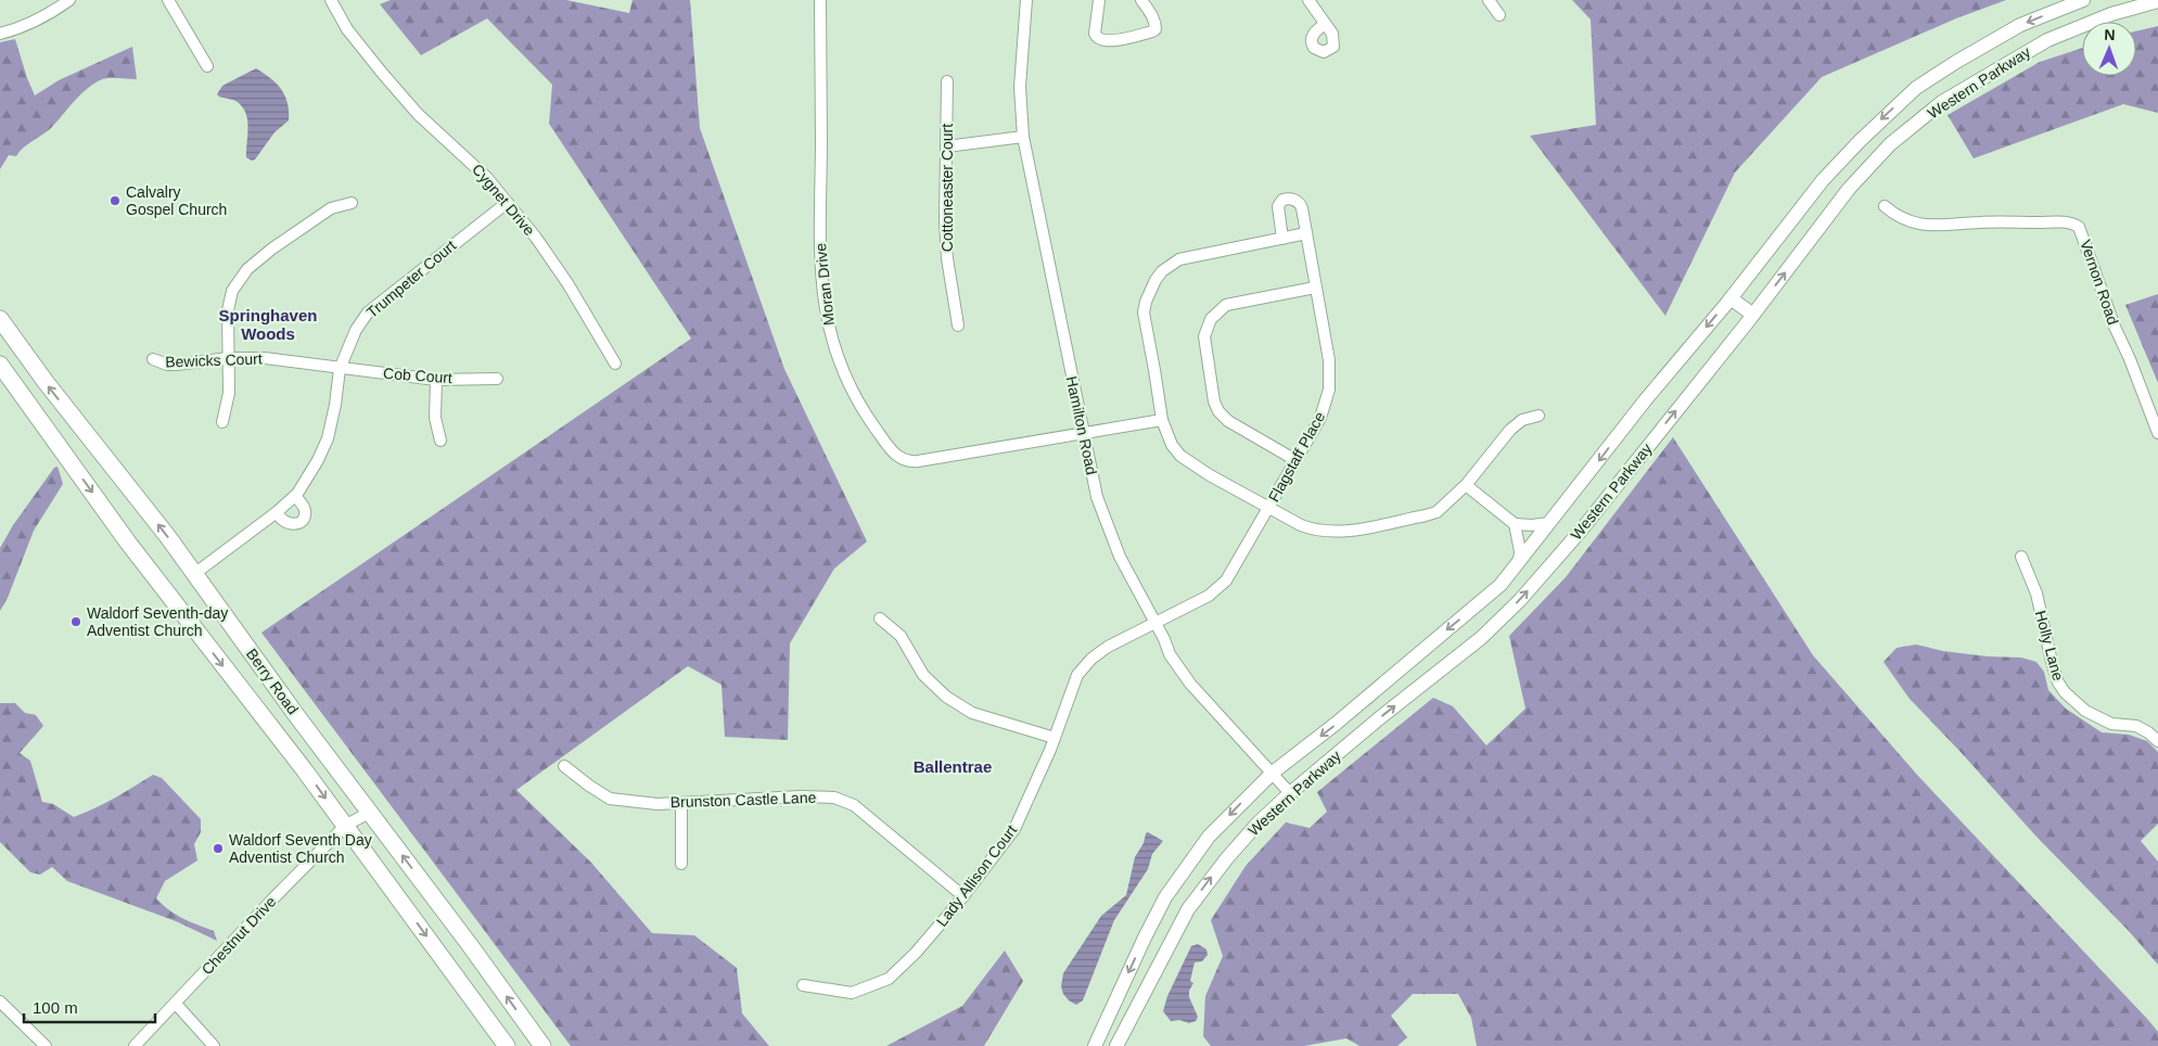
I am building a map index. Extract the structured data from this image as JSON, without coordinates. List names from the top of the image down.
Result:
{
  "streets": {
    "highway": ["Berry Road"],
    "main road": ["Western Parkway"],
    "street": [
      "Cottoneaster Court",
      "Cygnet Drive",
      "Trumpeter Court",
      "Vernon Road",
      "Moran Drive",
      "Bewicks Court",
      "Cob Court",
      "Hamilton Road",
      "Flagstaff Place",
      "Holly Lane",
      "Brunston Castle Lane",
      "Lady Allison Court",
      "Chestnut Drive"
    ]
  },
  "crossings": [
    ["Western Parkway", "Hamilton Road"],
    ["Cygnet Drive", "Trumpeter Court"],
    ["Trumpeter Court", "Bewicks Court"],
    ["Trumpeter Court", "Cob Court"],
    ["Trumpeter Court", "Berry Road"],
    ["Moran Drive", "Hamilton Road"],
    ["Bewicks Court", "Cob Court"],
    ["Hamilton Road", "Flagstaff Place"],
    ["Hamilton Road", "Lady Allison Court"],
    ["Flagstaff Place", "Lady Allison Court"],
    ["Berry Road", "Chestnut Drive"],
    ["Brunston Castle Lane", "Lady Allison Court"]
  ],
  "districts": ["Springhaven Woods", "Ballentrae"],
  "places": ["Calvalry Gospel Church", "Waldorf Seventh-day Adventist Church", "Waldorf Seventh Day Adventist Church"],
  "scale_bar": "100 m",
  "north": "top"
}
